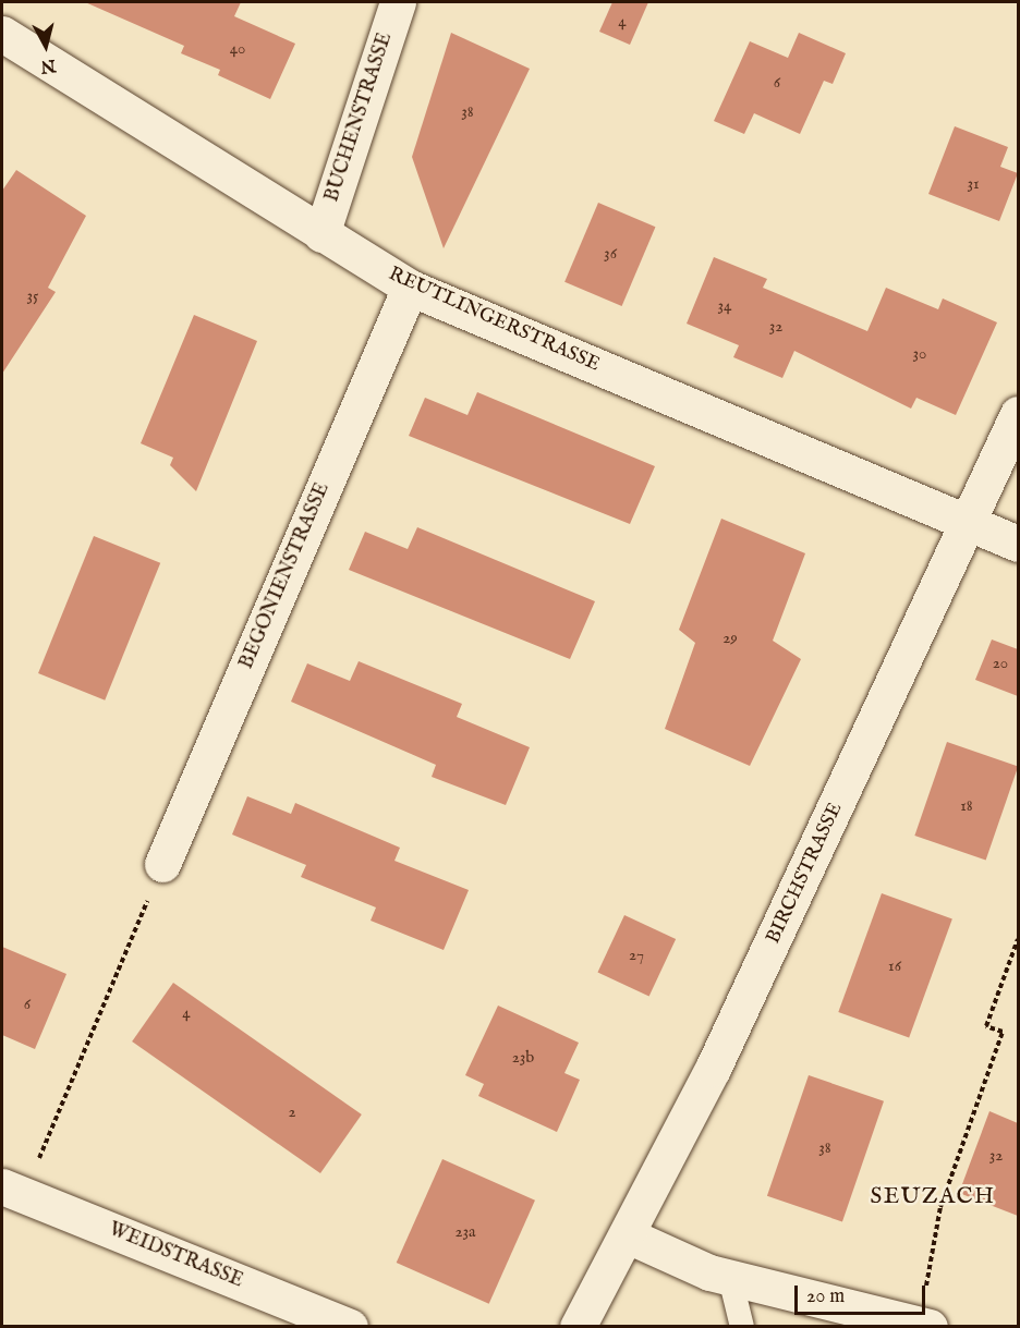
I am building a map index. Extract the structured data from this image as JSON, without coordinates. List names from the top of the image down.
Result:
{
  "streets": {
    "street": [
      "BUCHENSTRASSE",
      "REUTLINGERSTRASSE",
      "BEGONIENSTRASSE",
      "BIRCHSTRASSE",
      "WEIDSTRASSE"
    ]
  },
  "crossings": [
    ["BUCHENSTRASSE", "REUTLINGERSTRASSE"],
    ["REUTLINGERSTRASSE", "BEGONIENSTRASSE"],
    ["REUTLINGERSTRASSE", "BIRCHSTRASSE"]
  ],
  "districts": ["SEUZACH"],
  "house_numbers": [
    "4",
    "40",
    "6",
    "38",
    "31",
    "36",
    "35",
    "34",
    "32",
    "30",
    "29",
    "20",
    "18",
    "27",
    "16",
    "6",
    "4",
    "23b",
    "2",
    "38",
    "32",
    "23a"
  ],
  "scale_bar": "20 m",
  "north": "bottom"
}
